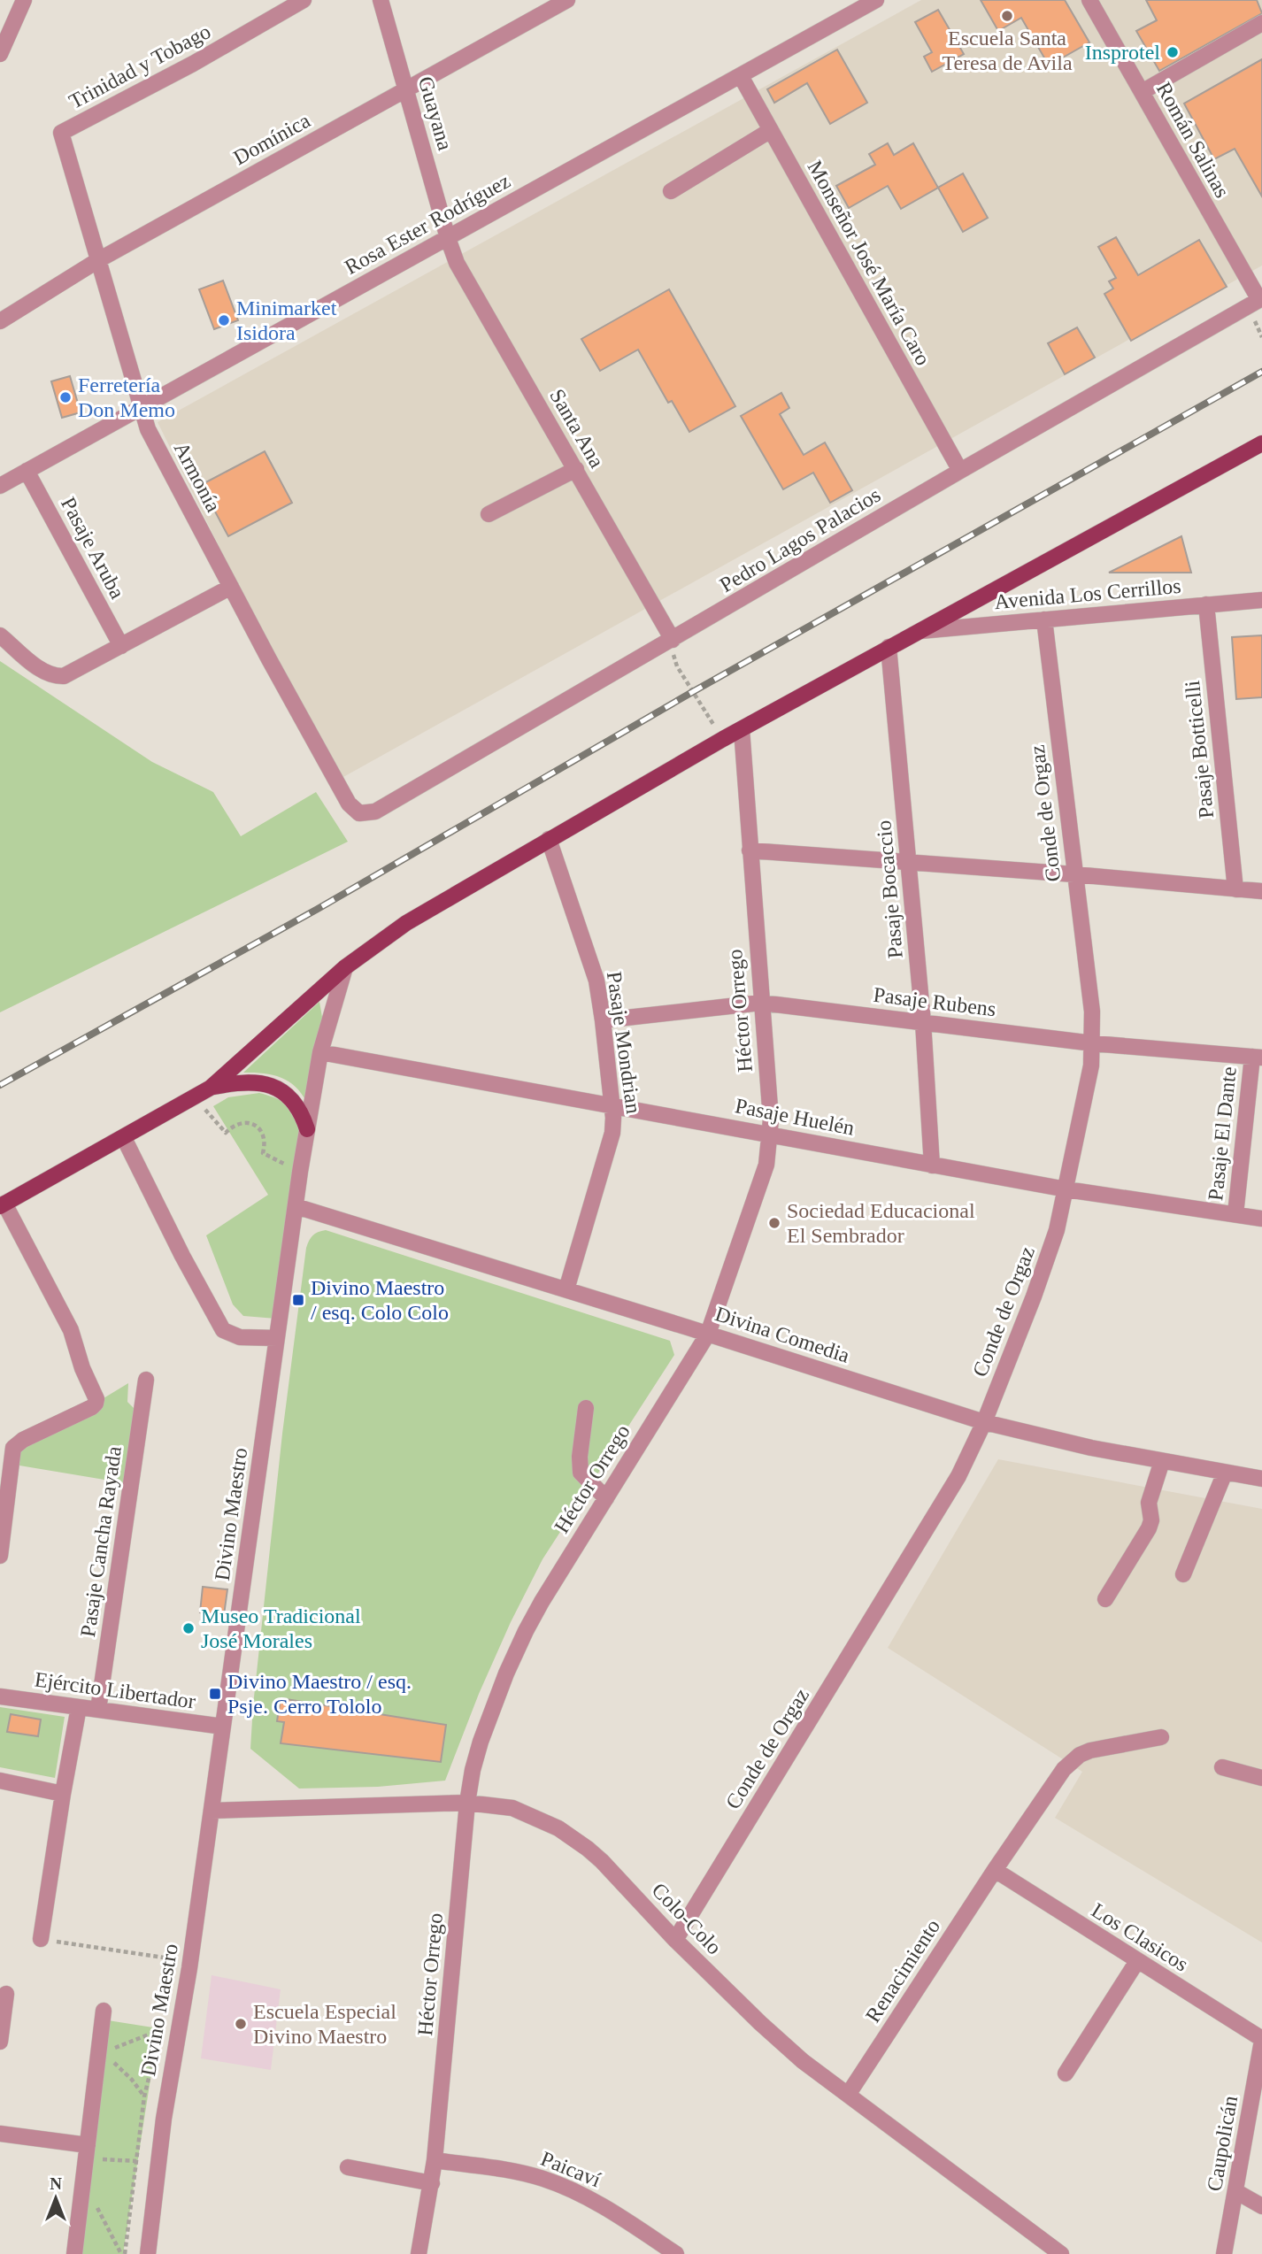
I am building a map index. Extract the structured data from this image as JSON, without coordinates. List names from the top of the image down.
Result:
{
  "streets": {
    "street": [
      "Trinidad y Tobago",
      "Guayana",
      "Domínica",
      "Román Salinas",
      "Rosa Ester Rodríguez",
      "Monseñor José María Caro",
      "Santa Ana",
      "Armonía",
      "Pedro Lagos Palacios",
      "Pasaje Aruba",
      "Avenida Los Cerrillos",
      "Pasaje Botticelli",
      "Conde de Orgaz",
      "Pasaje Bocaccio",
      "Pasaje Rubens",
      "Héctor Orrego",
      "Pasaje Mondrian",
      "Pasaje Huelén",
      "Pasaje El Dante",
      "Divina Comedia",
      "Divino Maestro",
      "Pasaje Cancha Rayada",
      "Ejército Libertador",
      "Colo-Colo",
      "Los Clasicos",
      "Renacimiento",
      "Caupolicán",
      "Paicaví"
    ]
  },
  "crossings": [
    ["Trinidad y Tobago", "Armonía"],
    ["Guayana", "Domínica"],
    ["Guayana", "Rosa Ester Rodríguez"],
    ["Guayana", "Santa Ana"],
    ["Domínica", "Armonía"],
    ["Román Salinas", "Pedro Lagos Palacios"],
    ["Rosa Ester Rodríguez", "Monseñor José María Caro"],
    ["Rosa Ester Rodríguez", "Santa Ana"],
    ["Rosa Ester Rodríguez", "Armonía"],
    ["Rosa Ester Rodríguez", "Pasaje Aruba"],
    ["Monseñor José María Caro", "Pedro Lagos Palacios"],
    ["Santa Ana", "Pedro Lagos Palacios"],
    ["Armonía", "Pedro Lagos Palacios"],
    ["Avenida Los Cerrillos", "Pasaje Botticelli"],
    ["Avenida Los Cerrillos", "Conde de Orgaz"],
    ["Conde de Orgaz", "Pasaje Rubens"],
    ["Conde de Orgaz", "Pasaje Huelén"],
    ["Conde de Orgaz", "Divina Comedia"],
    ["Conde de Orgaz", "Colo-Colo"],
    ["Pasaje Bocaccio", "Pasaje Rubens"],
    ["Pasaje Bocaccio", "Pasaje Huelén"],
    ["Pasaje Rubens", "Héctor Orrego"],
    ["Pasaje Rubens", "Pasaje Mondrian"],
    ["Pasaje Rubens", "Pasaje El Dante"],
    ["Héctor Orrego", "Pasaje Huelén"],
    ["Héctor Orrego", "Divina Comedia"],
    ["Héctor Orrego", "Colo-Colo"],
    ["Héctor Orrego", "Paicaví"],
    ["Pasaje Mondrian", "Pasaje Huelén"],
    ["Pasaje Mondrian", "Divina Comedia"],
    ["Pasaje Huelén", "Pasaje El Dante"],
    ["Pasaje Huelén", "Divino Maestro"],
    ["Divina Comedia", "Divino Maestro"],
    ["Divino Maestro", "Ejército Libertador"],
    ["Divino Maestro", "Colo-Colo"],
    ["Pasaje Cancha Rayada", "Ejército Libertador"],
    ["Colo-Colo", "Renacimiento"],
    ["Los Clasicos", "Renacimiento"],
    ["Los Clasicos", "Caupolicán"]
  ],
  "places": {
    "other": [
      "Escuela Santa Teresa de Avila",
      "Insprotel",
      "Minimarket Isidora",
      "Ferretería Don Memo",
      "Sociedad Educacional El Sembrador",
      "Museo Tradicional José Morales",
      "Escuela Especial Divino Maestro"
    ],
    "transit": ["Divino Maestro / esq. Colo Colo", "Divino Maestro / esq. Psje. Cerro Tololo"]
  },
  "north": "top"
}
